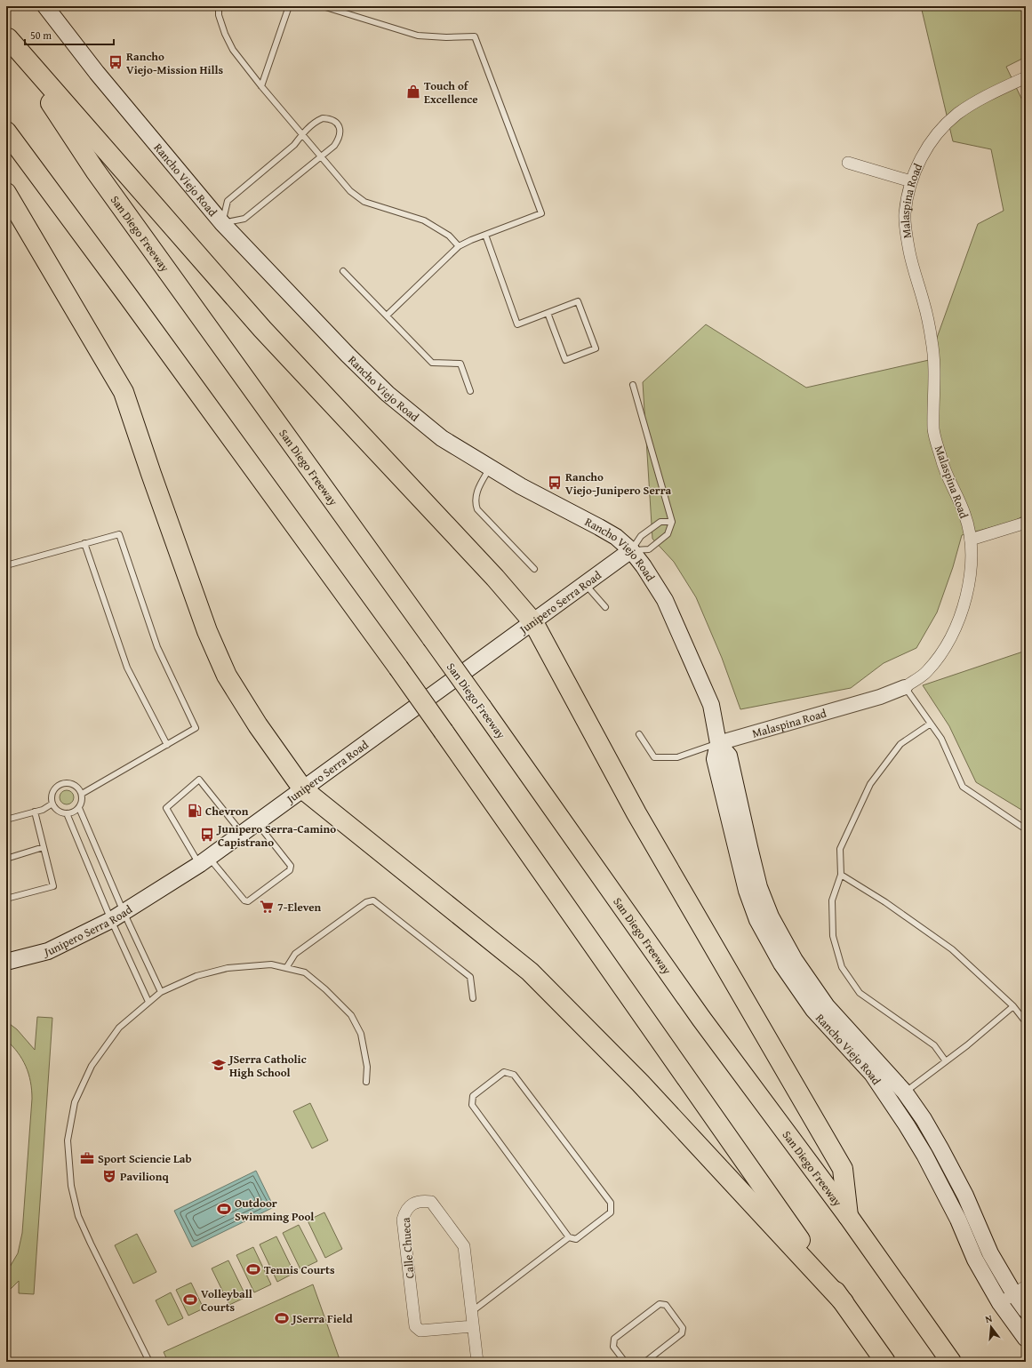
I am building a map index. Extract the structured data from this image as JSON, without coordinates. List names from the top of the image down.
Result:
{
  "streets": {
    "highway": ["San Diego Freeway"],
    "main road": ["Rancho Viejo Road", "Junipero Serra Road"],
    "street": ["Malaspina Road", "Calle Chueca"]
  },
  "crossings": [
    ["Rancho Viejo Road", "Malaspina Road"],
    ["Rancho Viejo Road", "Junipero Serra Road"]
  ],
  "places": {
    "bus stop": ["Rancho Viejo-Mission Hills", "Rancho Viejo-Junipero Serra", "Junipero Serra-Camino Capistrano"],
    "shop": ["Touch of Excellence"],
    "fuel station": ["Chevron"],
    "supermarket": ["7-Eleven"],
    "school or university": ["JSerra Catholic High School"],
    "office": ["Sport Sciencie Lab"],
    "theatre": ["Pavilionq"],
    "sports": [
      "Outdoor Swimming Pool",
      "Tennis Courts",
      "Volleyball Courts",
      "JSerra Field"
    ]
  },
  "scale_bar": "50 m",
  "north": "top"
}
